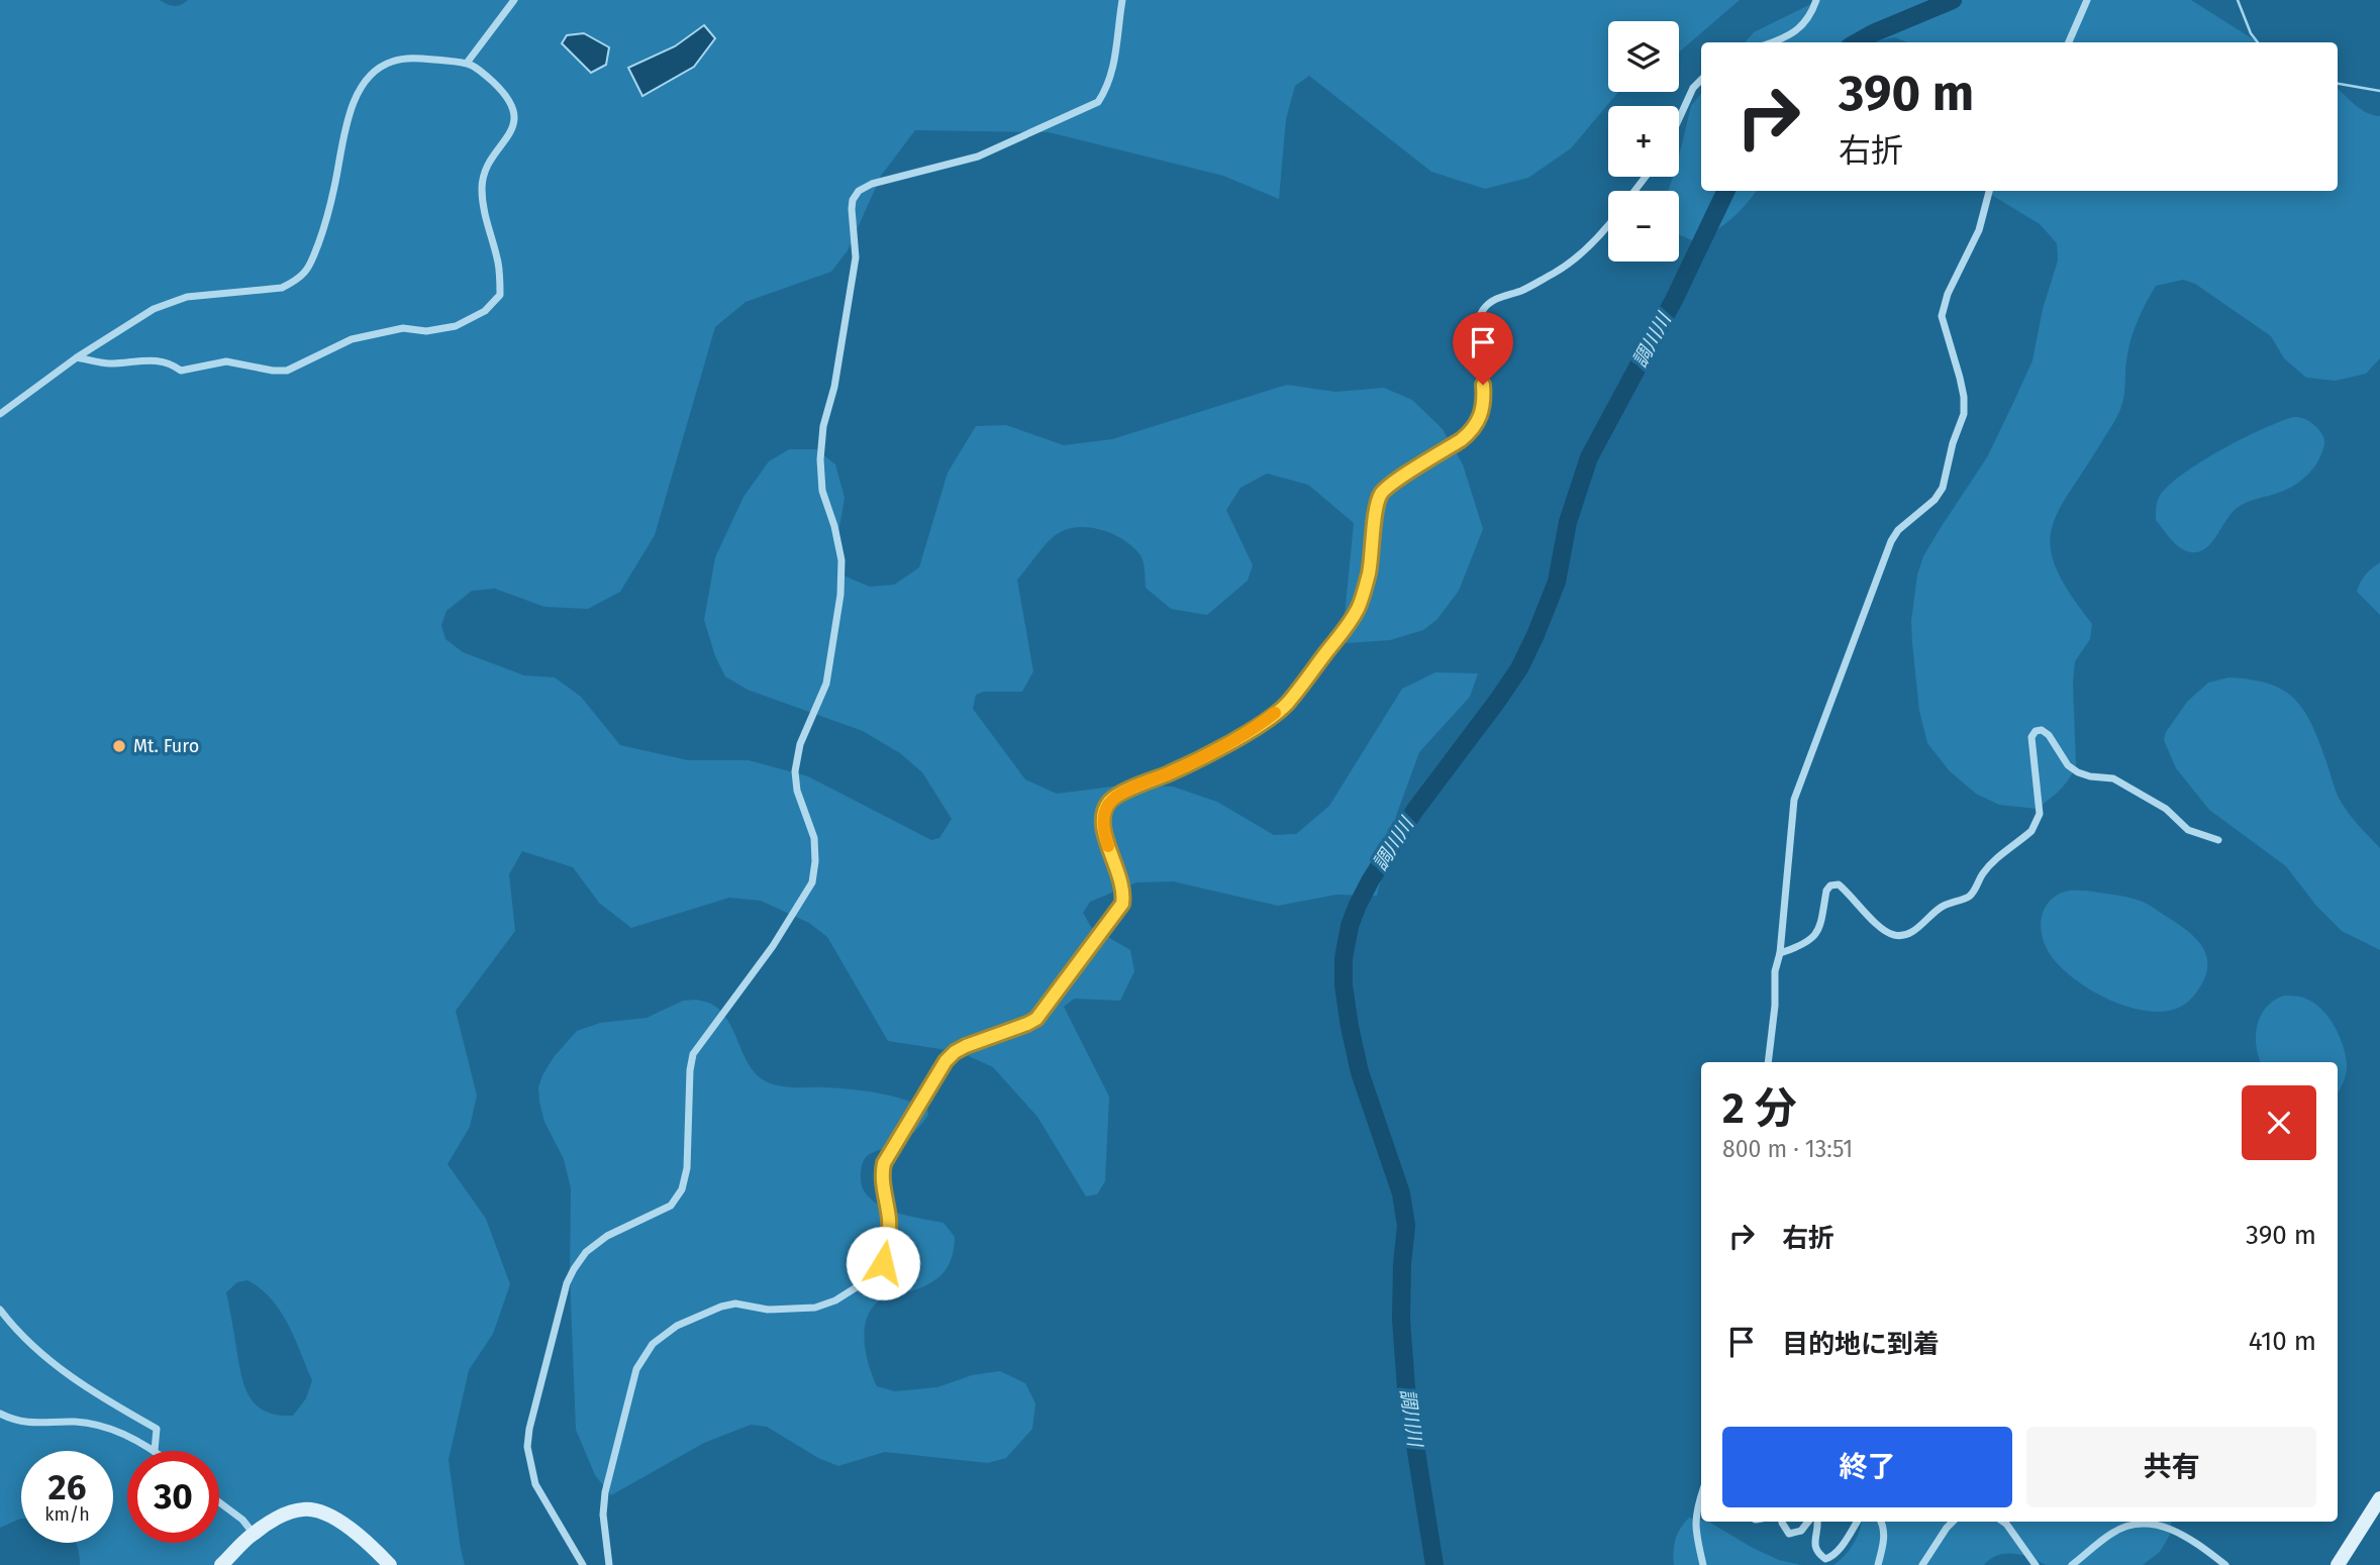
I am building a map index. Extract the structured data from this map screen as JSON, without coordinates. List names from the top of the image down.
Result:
{
  "water": ["調川川"],
  "places": ["Mt. Furo"],
  "page": {
    "map_buttons": ["+", "−"],
    "turn": ["390 m", "右折"],
    "heading": ["2 分", "800 m · 13:51"],
    "list": [
      {
        "name": "右折",
        "value": "390 m"
      },
      {
        "name": "目的地に到着",
        "value": "410 m"
      }
    ],
    "buttons": ["終了", "共有"],
    "speed": "26 km/h",
    "limit": "30"
  }
}
